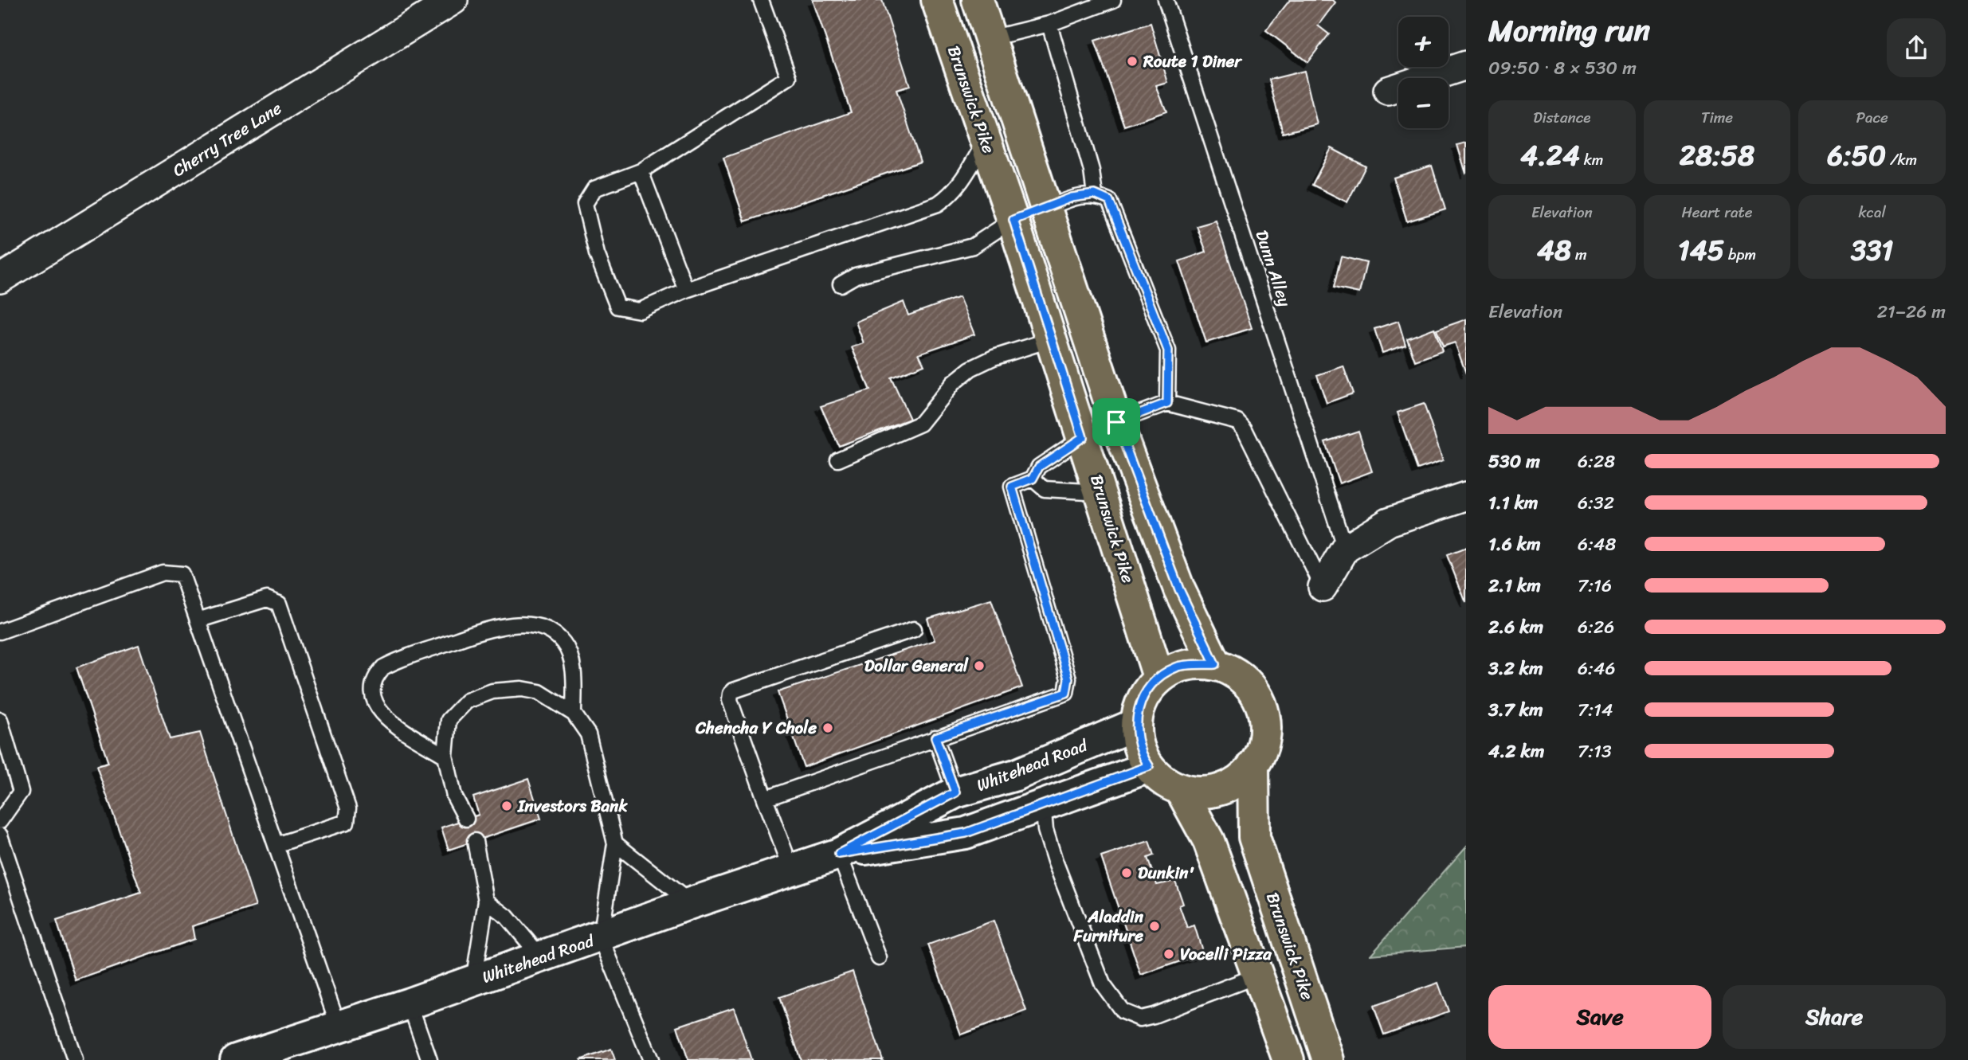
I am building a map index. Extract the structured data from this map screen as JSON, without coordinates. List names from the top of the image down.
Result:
{
  "streets": {
    "main road": ["Brunswick Pike", "Whitehead Road"],
    "street": ["Cherry Tree Lane"],
    "lane": ["Dunn Alley"]
  },
  "crossings": [
    ["Brunswick Pike", "Whitehead Road"]
  ],
  "places": [
    "Route 1 Diner",
    "Dollar General",
    "Chencha Y Chole",
    "Investors Bank",
    "Dunkin'",
    "Aladdin Furniture",
    "Vocelli Pizza"
  ],
  "page": {
    "heading": ["Morning run", "09:50 · 8 × 530 m"],
    "map_buttons": ["+", "−"],
    "stats": [
      ["Distance", "4.24 km"],
      ["Time", "28:58"],
      ["Pace", "6:50 /km"],
      ["Elevation", "48 m"],
      ["Heart rate", "145 bpm"],
      ["kcal", "331"]
    ],
    "chart": ["Elevation", "21–26 m"],
    "list": [
      {
        "name": "530 m",
        "note": "6:28"
      },
      {
        "name": "1.1 km",
        "note": "6:32"
      },
      {
        "name": "1.6 km",
        "note": "6:48"
      },
      {
        "name": "2.1 km",
        "note": "7:16"
      },
      {
        "name": "2.6 km",
        "note": "6:26"
      },
      {
        "name": "3.2 km",
        "note": "6:46"
      },
      {
        "name": "3.7 km",
        "note": "7:14"
      },
      {
        "name": "4.2 km",
        "note": "7:13"
      }
    ],
    "buttons": ["Save", "Share"]
  }
}
